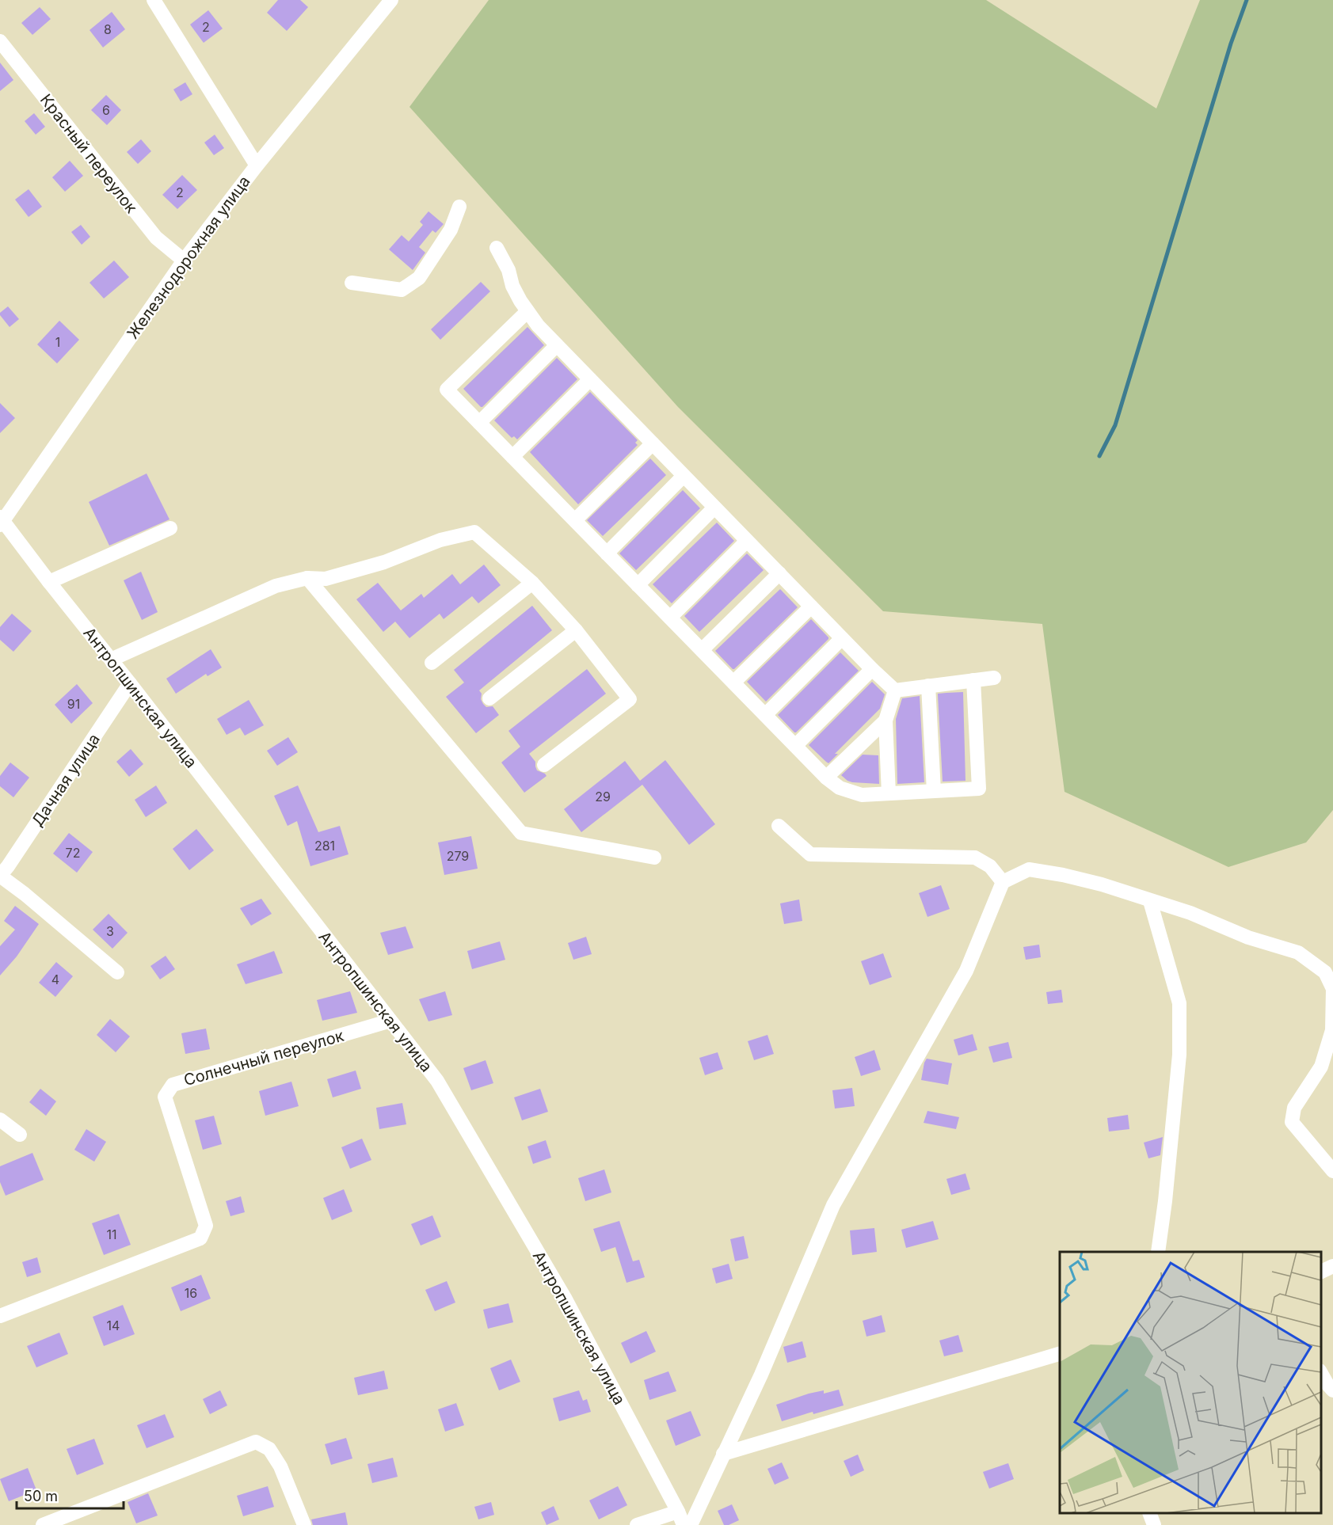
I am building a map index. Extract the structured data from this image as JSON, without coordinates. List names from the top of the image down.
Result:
{
  "streets": {
    "street": [
      "Красный переулок",
      "Железнодорожная улица",
      "Антропшинская улица",
      "Дачная улица",
      "Солнечный переулок"
    ]
  },
  "crossings": [
    ["Красный переулок", "Железнодорожная улица"],
    ["Железнодорожная улица", "Антропшинская улица"],
    ["Антропшинская улица", "Дачная улица"],
    ["Антропшинская улица", "Солнечный переулок"]
  ],
  "house_numbers": [
    "2",
    "8",
    "6",
    "2",
    "1",
    "91",
    "29",
    "281",
    "72",
    "279",
    "3",
    "4",
    "11",
    "16",
    "14"
  ],
  "scale_bar": "50 m"
}
